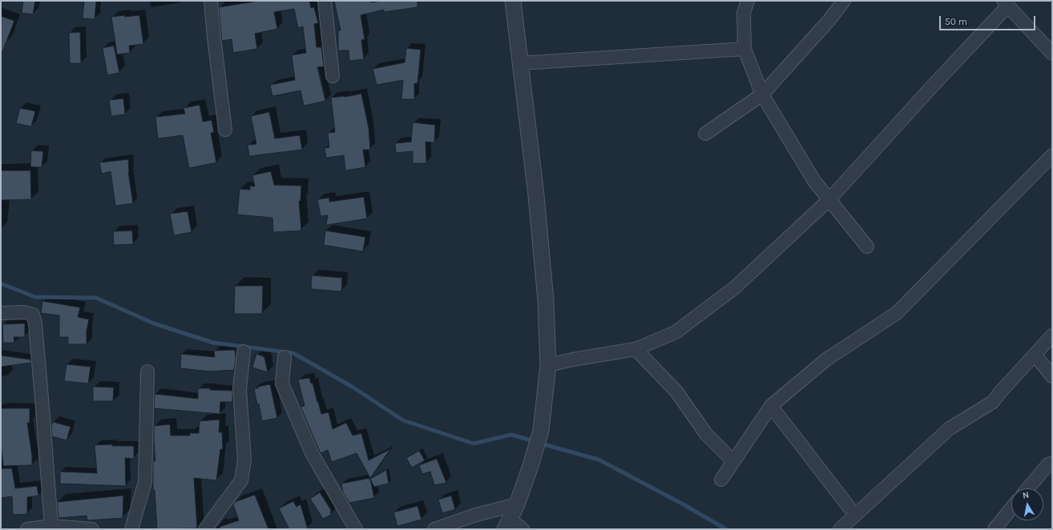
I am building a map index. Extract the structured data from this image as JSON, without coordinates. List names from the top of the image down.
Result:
{
  "scale_bar": "50 m",
  "north": "top"
}
